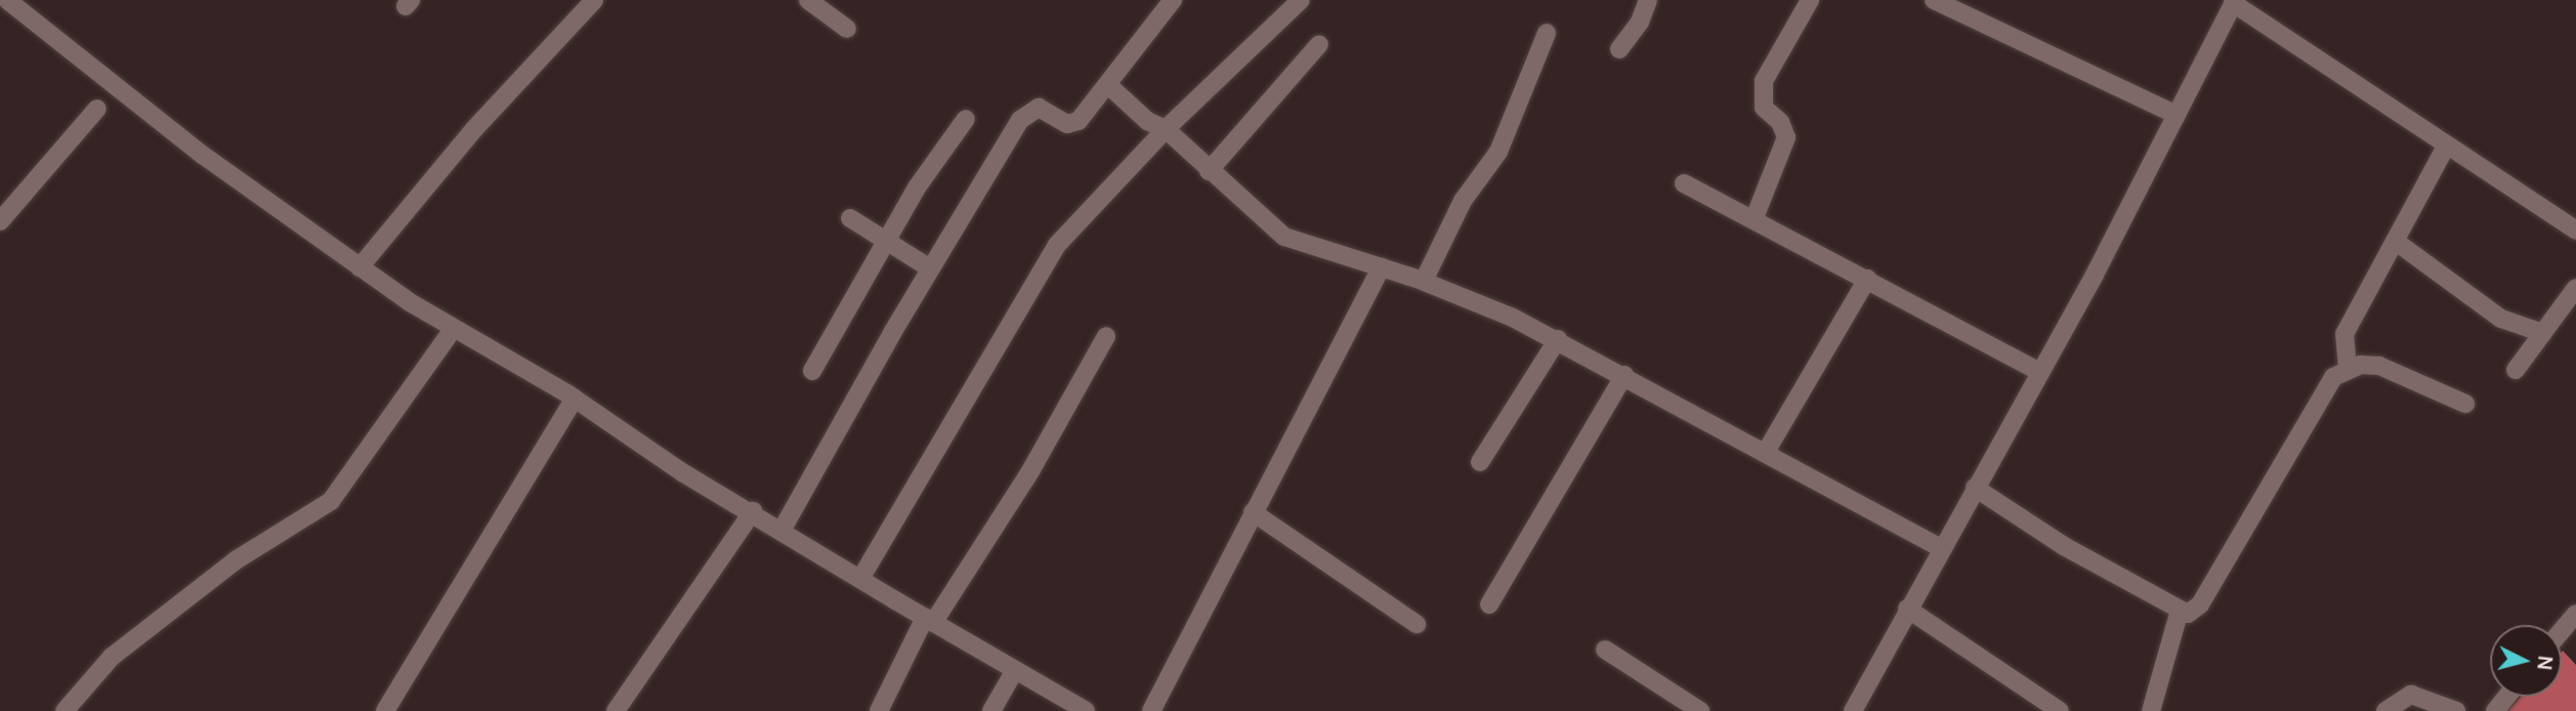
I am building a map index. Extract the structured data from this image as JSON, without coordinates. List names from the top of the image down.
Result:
{
  "north": "right"
}
